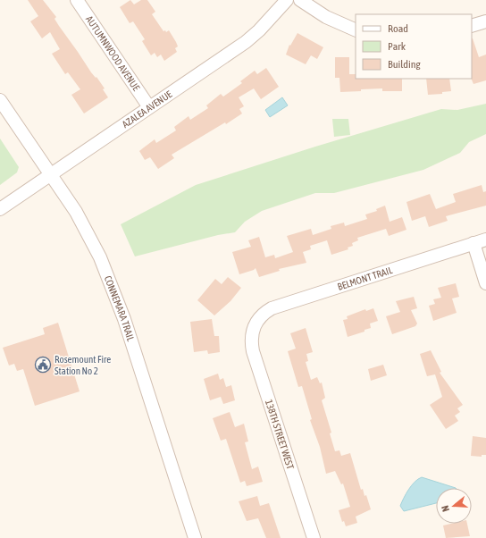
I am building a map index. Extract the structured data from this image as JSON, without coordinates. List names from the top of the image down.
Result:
{
  "streets": {
    "street": [
      "AUTUMNWOOD AVENUE",
      "AZALEA AVENUE",
      "BELMONT TRAIL",
      "CONNEMARA TRAIL",
      "138TH STREET WEST"
    ]
  },
  "crossings": [
    ["AUTUMNWOOD AVENUE", "AZALEA AVENUE"],
    ["AZALEA AVENUE", "CONNEMARA TRAIL"],
    ["BELMONT TRAIL", "138TH STREET WEST"]
  ],
  "places": {
    "public building": ["Rosemount Fire Station No 2"]
  },
  "legend": ["Road", "Park", "Building"],
  "north": "left"
}
